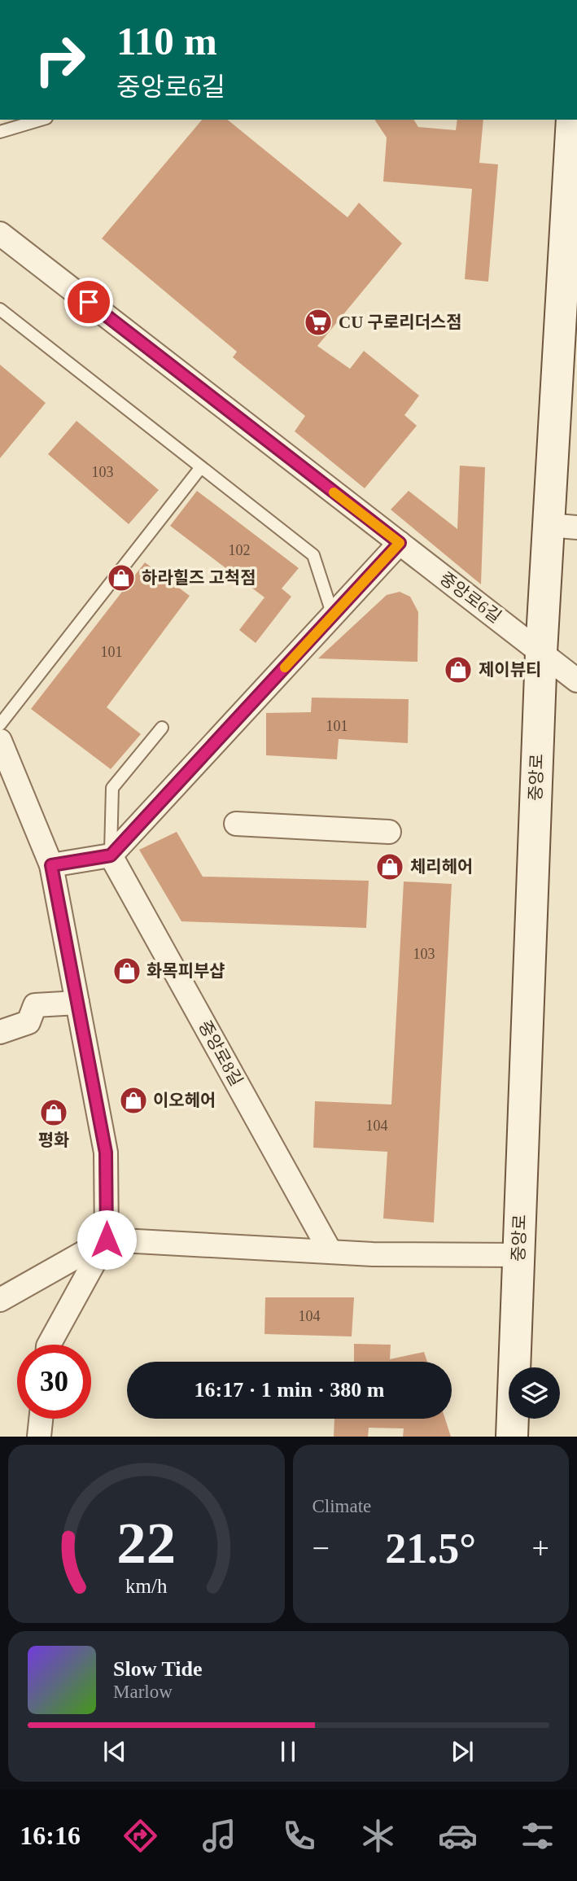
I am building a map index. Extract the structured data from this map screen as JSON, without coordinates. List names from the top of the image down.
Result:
{
  "streets": {
    "main road": ["중앙로"],
    "street": ["중앙로6길", "중앙로8길"]
  },
  "crossings": [
    ["중앙로6길", "중앙로"]
  ],
  "places": {
    "supermarket": ["CU 구로리더스점"],
    "shop": [
      "하라힐즈 고척점",
      "제이뷰티",
      "체리헤어",
      "화목피부샵",
      "이오헤어",
      "평화"
    ]
  },
  "house_numbers": [
    "103",
    "102",
    "101",
    "101",
    "103",
    "104",
    "104"
  ],
  "page": {
    "turn": ["110 m", "중앙로6길"],
    "limit": "30",
    "trip": "16:17 · 1 min · 380 m",
    "tile": "Climate",
    "heat": ["−", "21.5°", "+"],
    "song": ["Slow Tide", "Marlow"],
    "tabs": "16:16",
    "gauge": ["22", "km/h"]
  }
}
